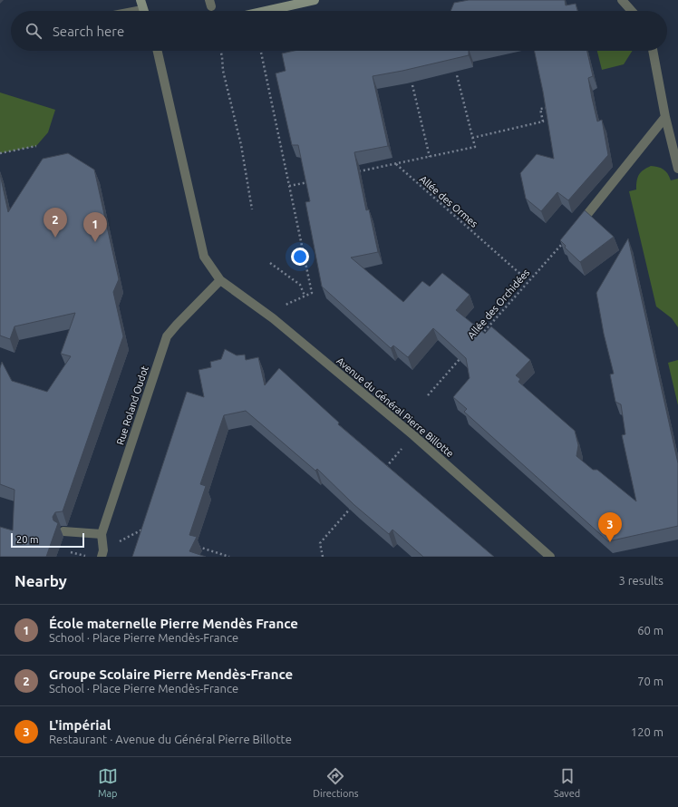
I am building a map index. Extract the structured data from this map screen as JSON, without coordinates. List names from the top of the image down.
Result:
{
  "streets": {
    "street": ["Rue Roland Oudot", "Avenue du Général Pierre Billotte"],
    "path": ["Allée des Ormes", "Allée des Orchidées"]
  },
  "crossings": [
    ["Allée des Ormes", "Allée des Orchidées"],
    ["Rue Roland Oudot", "Avenue du Général Pierre Billotte"]
  ],
  "scale_bar": "20 m",
  "page": {
    "search": "Search here",
    "pins": ["2", "1", "3"],
    "scale": "20 m",
    "heading": ["Nearby", "3 results"],
    "list": [
      {
        "mark": "1",
        "name": "École maternelle Pierre Mendès France",
        "note": "School · Place Pierre Mendès-France",
        "value": "60 m"
      },
      {
        "mark": "2",
        "name": "Groupe Scolaire Pierre Mendès-France",
        "note": "School · Place Pierre Mendès-France",
        "value": "70 m"
      },
      {
        "mark": "3",
        "name": "L'impérial",
        "note": "Restaurant · Avenue du Général Pierre Billotte",
        "value": "120 m"
      }
    ],
    "nav": ["Map", "Directions", "Saved"]
  }
}
